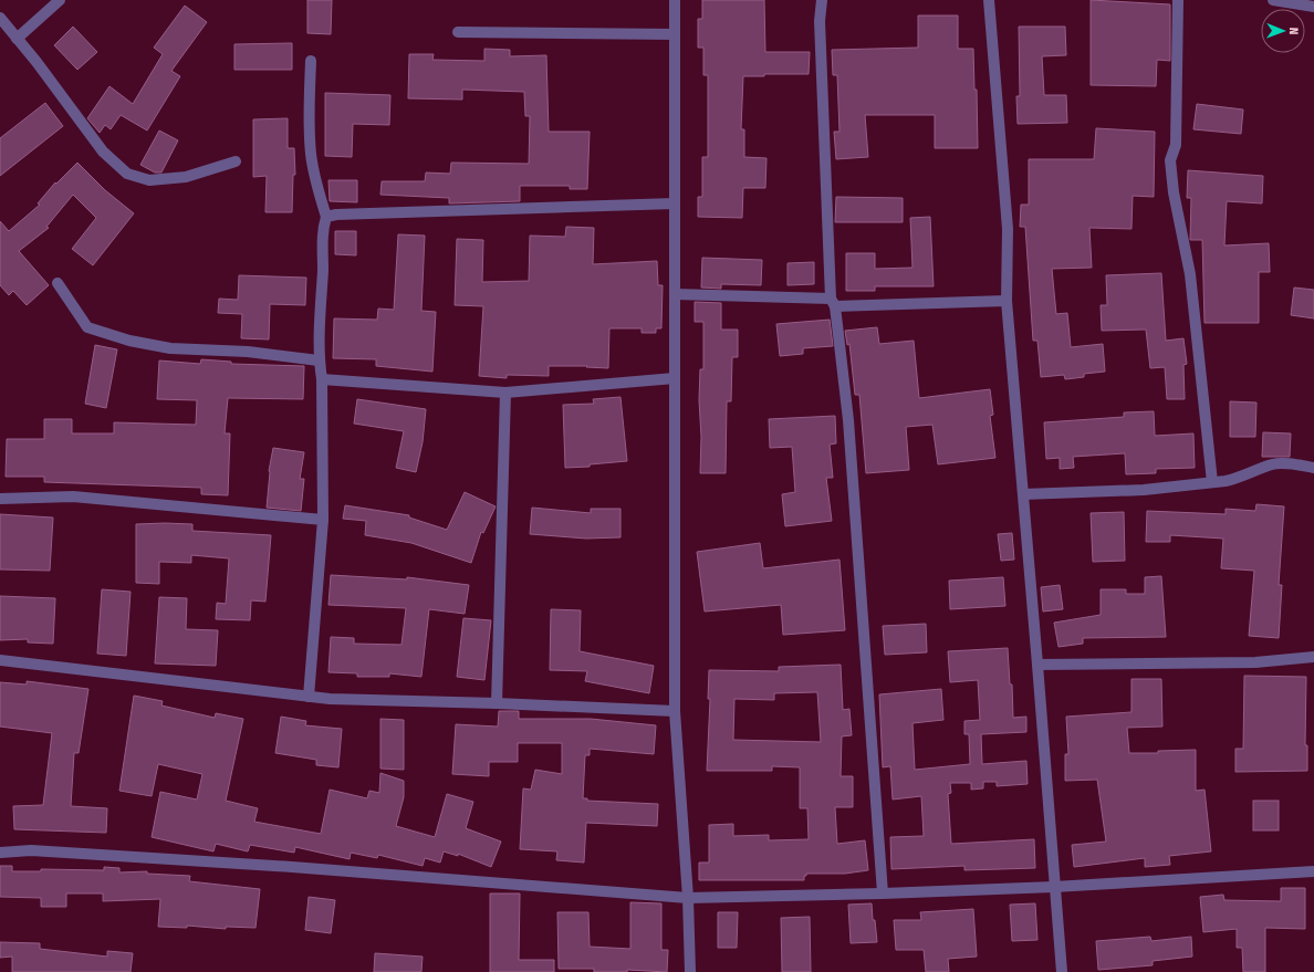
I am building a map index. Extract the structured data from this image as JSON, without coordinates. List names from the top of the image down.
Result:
{
  "north": "right"
}
